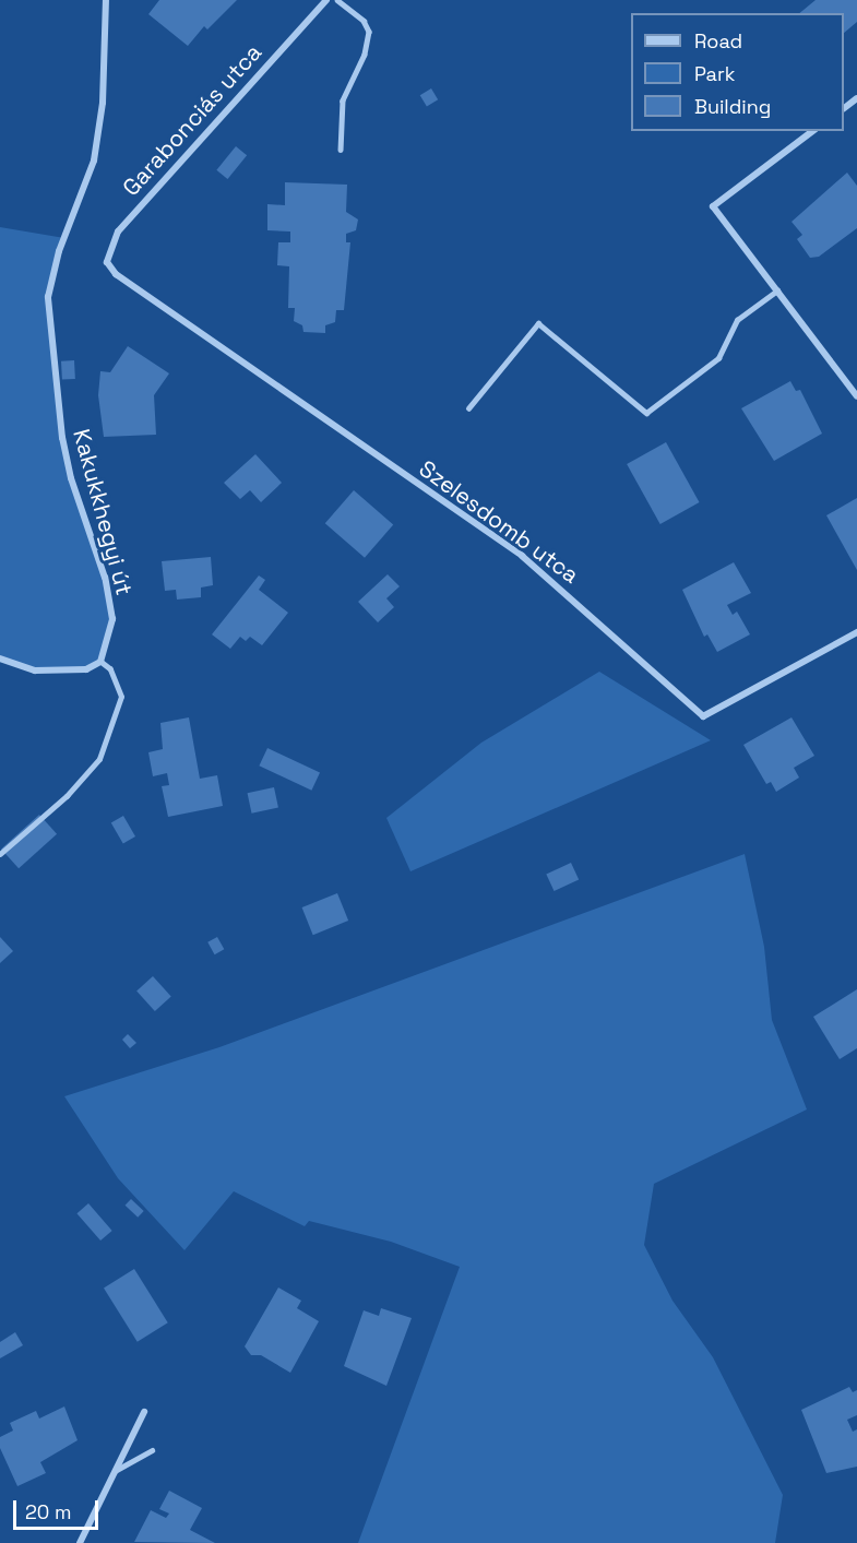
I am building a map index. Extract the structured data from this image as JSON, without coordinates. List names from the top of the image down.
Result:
{
  "streets": {
    "street": ["Garabonciás utca", "Kakukkhegyi út", "Szelesdomb utca"]
  },
  "crossings": [
    ["Garabonciás utca", "Szelesdomb utca"]
  ],
  "legend": ["Road", "Park", "Building"],
  "scale_bar": "20 m"
}
